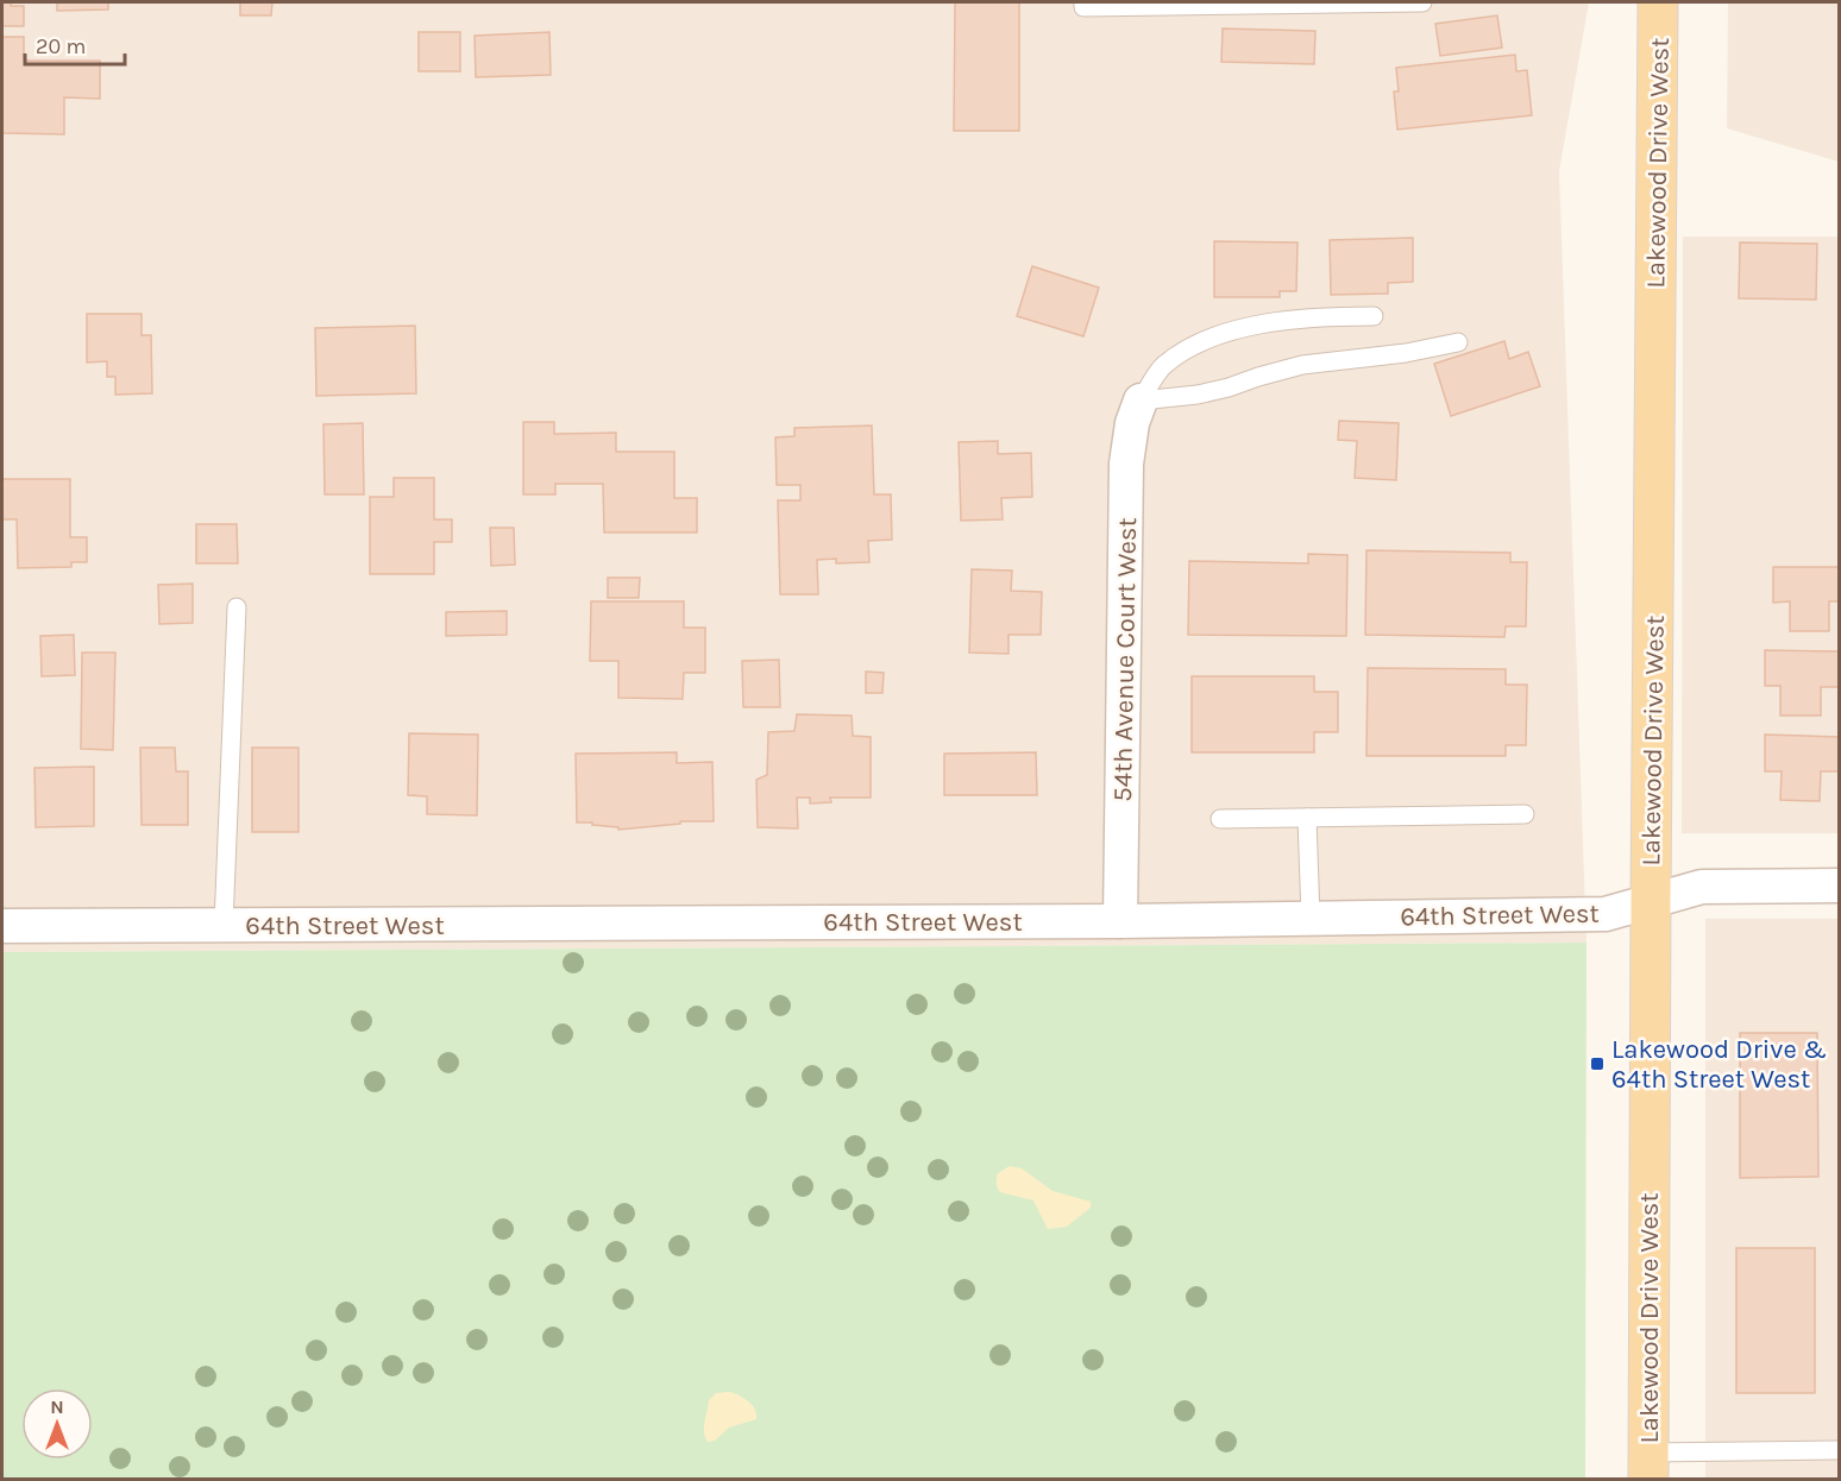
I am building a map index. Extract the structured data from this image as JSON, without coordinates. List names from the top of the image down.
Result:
{
  "streets": {
    "main road": ["Lakewood Drive West"],
    "street": ["54th Avenue Court West", "64th Street West"]
  },
  "crossings": [
    ["Lakewood Drive West", "64th Street West"],
    ["54th Avenue Court West", "64th Street West"]
  ],
  "places": {
    "transit": ["Lakewood Drive & 64th Street West"]
  },
  "scale_bar": "20 m",
  "north": "top"
}
